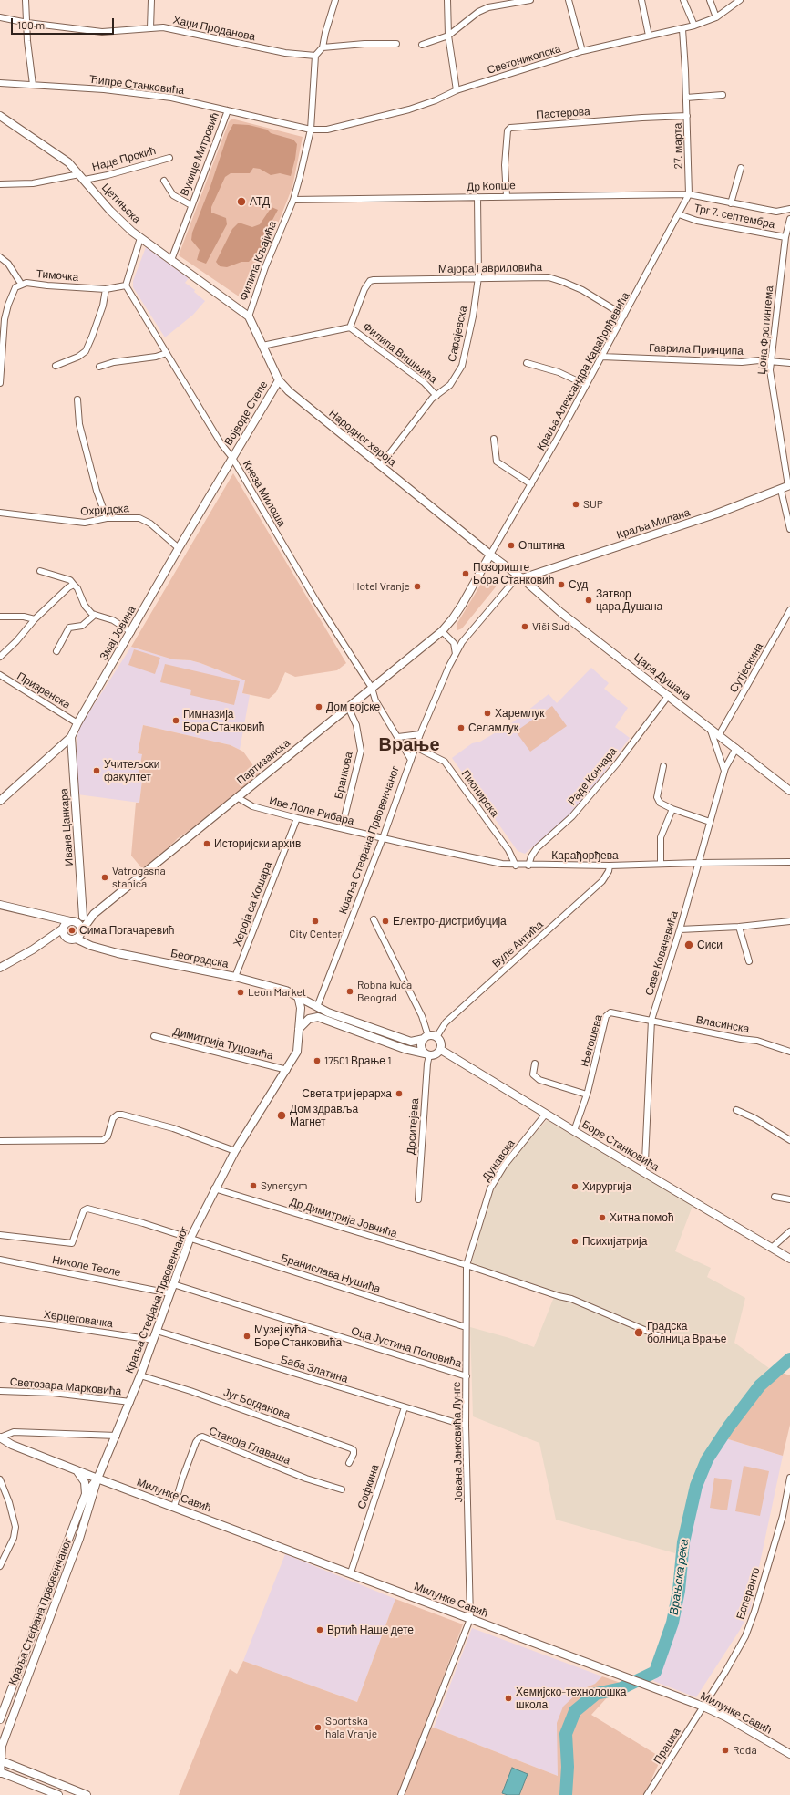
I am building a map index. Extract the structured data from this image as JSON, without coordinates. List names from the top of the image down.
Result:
{
  "streets": {
    "street": [
      "Хаџи Проданова",
      "Светониколска",
      "Ћипре Станковића",
      "Пастерова",
      "27. марта",
      "Вукице Митровић",
      "Наде Прокић",
      "Др Копше",
      "Цетињска",
      "Трг 7. септембра",
      "Филипа Кљајића",
      "Мајора Гавриловића",
      "Тимочка",
      "Џона Фротингема",
      "Сарајевска",
      "Гаврила Принципа",
      "Филипа Вишњића",
      "Краља Александра Карађорђевића",
      "Војводе Степе",
      "Народног хероја",
      "Кнеза Милоша",
      "Охридска",
      "Краља Милана",
      "Змај Јовина",
      "Сутјескина",
      "Цара Душана",
      "Призренска",
      "Партизанска",
      "Бранкова",
      "Раде Кончара",
      "Пионирска",
      "Иве Лоле Рибара",
      "Ивана Цанкара",
      "Краља Стефана Првовенчаног",
      "Карађорђева",
      "Хероја са Кошара",
      "Вуле Антића",
      "Саве Ковачевића",
      "Београдска",
      "Власинска",
      "Његошева",
      "Димитрија Туцовића",
      "Доситејева",
      "Боре Станковића",
      "Дунавска",
      "Др Димитрија Јовчића",
      "Николе Тесле",
      "Бранислава Нушића",
      "Херцеговачка",
      "Оца Јустина Поповића",
      "Баба Златина",
      "Светозара Марковића",
      "Југ Богданова",
      "Јована Јанковића Лунге",
      "Станоја Главаша",
      "Софкина",
      "Милунке Савић",
      "Есперанто",
      "Прашка"
    ]
  },
  "crossings": [
    ["Хаџи Проданова", "Филипа Кљајића"],
    ["Светониколска", "Ћипре Станковића"],
    ["Светониколска", "27. марта"],
    ["Светониколска", "Филипа Кљајића"],
    ["Ћипре Станковића", "Вукице Митровић"],
    ["Ћипре Станковића", "Филипа Кљајића"],
    ["Пастерова", "27. марта"],
    ["Пастерова", "Др Копше"],
    ["27. марта", "Др Копше"],
    ["27. марта", "Трг 7. септембра"],
    ["27. марта", "Краља Александра Карађорђевића"],
    ["Вукице Митровић", "Цетињска"],
    ["Наде Прокић", "Цетињска"],
    ["Др Копше", "Трг 7. септембра"],
    ["Др Копше", "Филипа Кљајића"],
    ["Др Копше", "Сарајевска"],
    ["Др Копше", "Краља Александра Карађорђевића"],
    ["Цетињска", "Филипа Кљајића"],
    ["Цетињска", "Народног хероја"],
    ["Трг 7. септембра", "Џона Фротингема"],
    ["Трг 7. септембра", "Краља Александра Карађорђевића"],
    ["Филипа Кљајића", "Народног хероја"],
    ["Мајора Гавриловића", "Сарајевска"],
    ["Мајора Гавриловића", "Филипа Вишњића"],
    ["Мајора Гавриловића", "Краља Александра Карађорђевића"],
    ["Тимочка", "Кнеза Милоша"],
    ["Џона Фротингема", "Гаврила Принципа"],
    ["Џона Фротингема", "Краља Милана"],
    ["Сарајевска", "Филипа Вишњића"],
    ["Сарајевска", "Народног хероја"],
    ["Гаврила Принципа", "Краља Александра Карађорђевића"],
    ["Филипа Вишњића", "Народног хероја"],
    ["Краља Александра Карађорђевића", "Народног хероја"],
    ["Краља Александра Карађорђевића", "Партизанска"],
    ["Војводе Степе", "Народног хероја"],
    ["Војводе Степе", "Кнеза Милоша"],
    ["Војводе Степе", "Змај Јовина"],
    ["Народног хероја", "Краља Милана"],
    ["Народног хероја", "Цара Душана"],
    ["Народног хероја", "Партизанска"],
    ["Народног хероја", "Краља Стефана Првовенчаног"],
    ["Кнеза Милоша", "Змај Јовина"],
    ["Кнеза Милоша", "Партизанска"],
    ["Кнеза Милоша", "Краља Стефана Првовенчаног"],
    ["Охридска", "Змај Јовина"],
    ["Краља Милана", "Цара Душана"],
    ["Краља Милана", "Краља Стефана Првовенчаног"],
    ["Змај Јовина", "Призренска"],
    ["Змај Јовина", "Ивана Цанкара"],
    ["Сутјескина", "Цара Душана"],
    ["Цара Душана", "Раде Кончара"],
    ["Цара Душана", "Краља Стефана Првовенчаног"],
    ["Цара Душана", "Саве Ковачевића"],
    ["Партизанска", "Бранкова"],
    ["Партизанска", "Иве Лоле Рибара"],
    ["Партизанска", "Ивана Цанкара"],
    ["Партизанска", "Београдска"],
    ["Бранкова", "Иве Лоле Рибара"],
    ["Раде Кончара", "Карађорђева"],
    ["Пионирска", "Краља Стефана Првовенчаног"],
    ["Пионирска", "Карађорђева"],
    ["Иве Лоле Рибара", "Краља Стефана Првовенчаног"],
    ["Иве Лоле Рибара", "Карађорђева"],
    ["Иве Лоле Рибара", "Хероја са Кошара"],
    ["Краља Стефана Првовенчаног", "Карађорђева"],
    ["Краља Стефана Првовенчаног", "Београдска"],
    ["Краља Стефана Првовенчаног", "Димитрија Туцовића"],
    ["Краља Стефана Првовенчаног", "Др Димитрија Јовчића"],
    ["Краља Стефана Првовенчаног", "Николе Тесле"],
    ["Краља Стефана Првовенчаног", "Бранислава Нушића"],
    ["Краља Стефана Првовенчаног", "Херцеговачка"],
    ["Краља Стефана Првовенчаног", "Оца Јустина Поповића"],
    ["Краља Стефана Првовенчаног", "Баба Златина"],
    ["Краља Стефана Првовенчаног", "Светозара Марковића"],
    ["Краља Стефана Првовенчаног", "Југ Богданова"],
    ["Краља Стефана Првовенчаног", "Милунке Савић"],
    ["Карађорђева", "Вуле Антића"],
    ["Карађорђева", "Саве Ковачевића"],
    ["Хероја са Кошара", "Београдска"],
    ["Вуле Антића", "Београдска"],
    ["Вуле Антића", "Доситејева"],
    ["Вуле Антића", "Боре Станковића"],
    ["Саве Ковачевића", "Власинска"],
    ["Саве Ковачевића", "Његошева"],
    ["Саве Ковачевића", "Боре Станковића"],
    ["Београдска", "Доситејева"],
    ["Београдска", "Боре Станковића"],
    ["Власинска", "Његошева"],
    ["Његошева", "Боре Станковића"],
    ["Доситејева", "Боре Станковића"],
    ["Боре Станковића", "Дунавска"],
    ["Дунавска", "Др Димитрија Јовчића"],
    ["Дунавска", "Јована Јанковића Лунге"],
    ["Др Димитрија Јовчића", "Јована Јанковића Лунге"],
    ["Бранислава Нушића", "Јована Јанковића Лунге"],
    ["Оца Јустина Поповића", "Јована Јанковића Лунге"],
    ["Баба Златина", "Јована Јанковића Лунге"],
    ["Баба Златина", "Софкина"],
    ["Јована Јанковића Лунге", "Милунке Савић"],
    ["Станоја Главаша", "Милунке Савић"],
    ["Софкина", "Милунке Савић"],
    ["Милунке Савић", "Есперанто"],
    ["Милунке Савић", "Прашка"],
    ["Есперанто", "Прашка"]
  ],
  "districts": ["Врање"],
  "water": ["Врањска река"],
  "places": [
    "АТД",
    "SUP",
    "Општина",
    "Позориште Бора Станковић",
    "Суд",
    "Hotel Vranje",
    "Затвор цара Душана",
    "Viši Sud",
    "Дом војске",
    "Харемлук",
    "Гимназија Бора Станковић",
    "Селамлук",
    "Учитељски факултет",
    "Историјски архив",
    "Vatrogasna stanica",
    "City Center",
    "Електро-дистрибуција",
    "Сима Погачаревић",
    "Сиси",
    "Robna kuća Beograd",
    "Leon Market",
    "17501 Врање 1",
    "Света три јерарха",
    "Дом здравља Магнет",
    "Synergym",
    "Хирургија",
    "Хитна помоћ",
    "Психијатрија",
    "Градска болница Врање",
    "Музеј кућа Боре Станковића",
    "Вртић Наше дете",
    "Хемијско-технолошка школа",
    "Sportska hala Vranje",
    "Roda"
  ],
  "scale_bar": "100 m"
}
